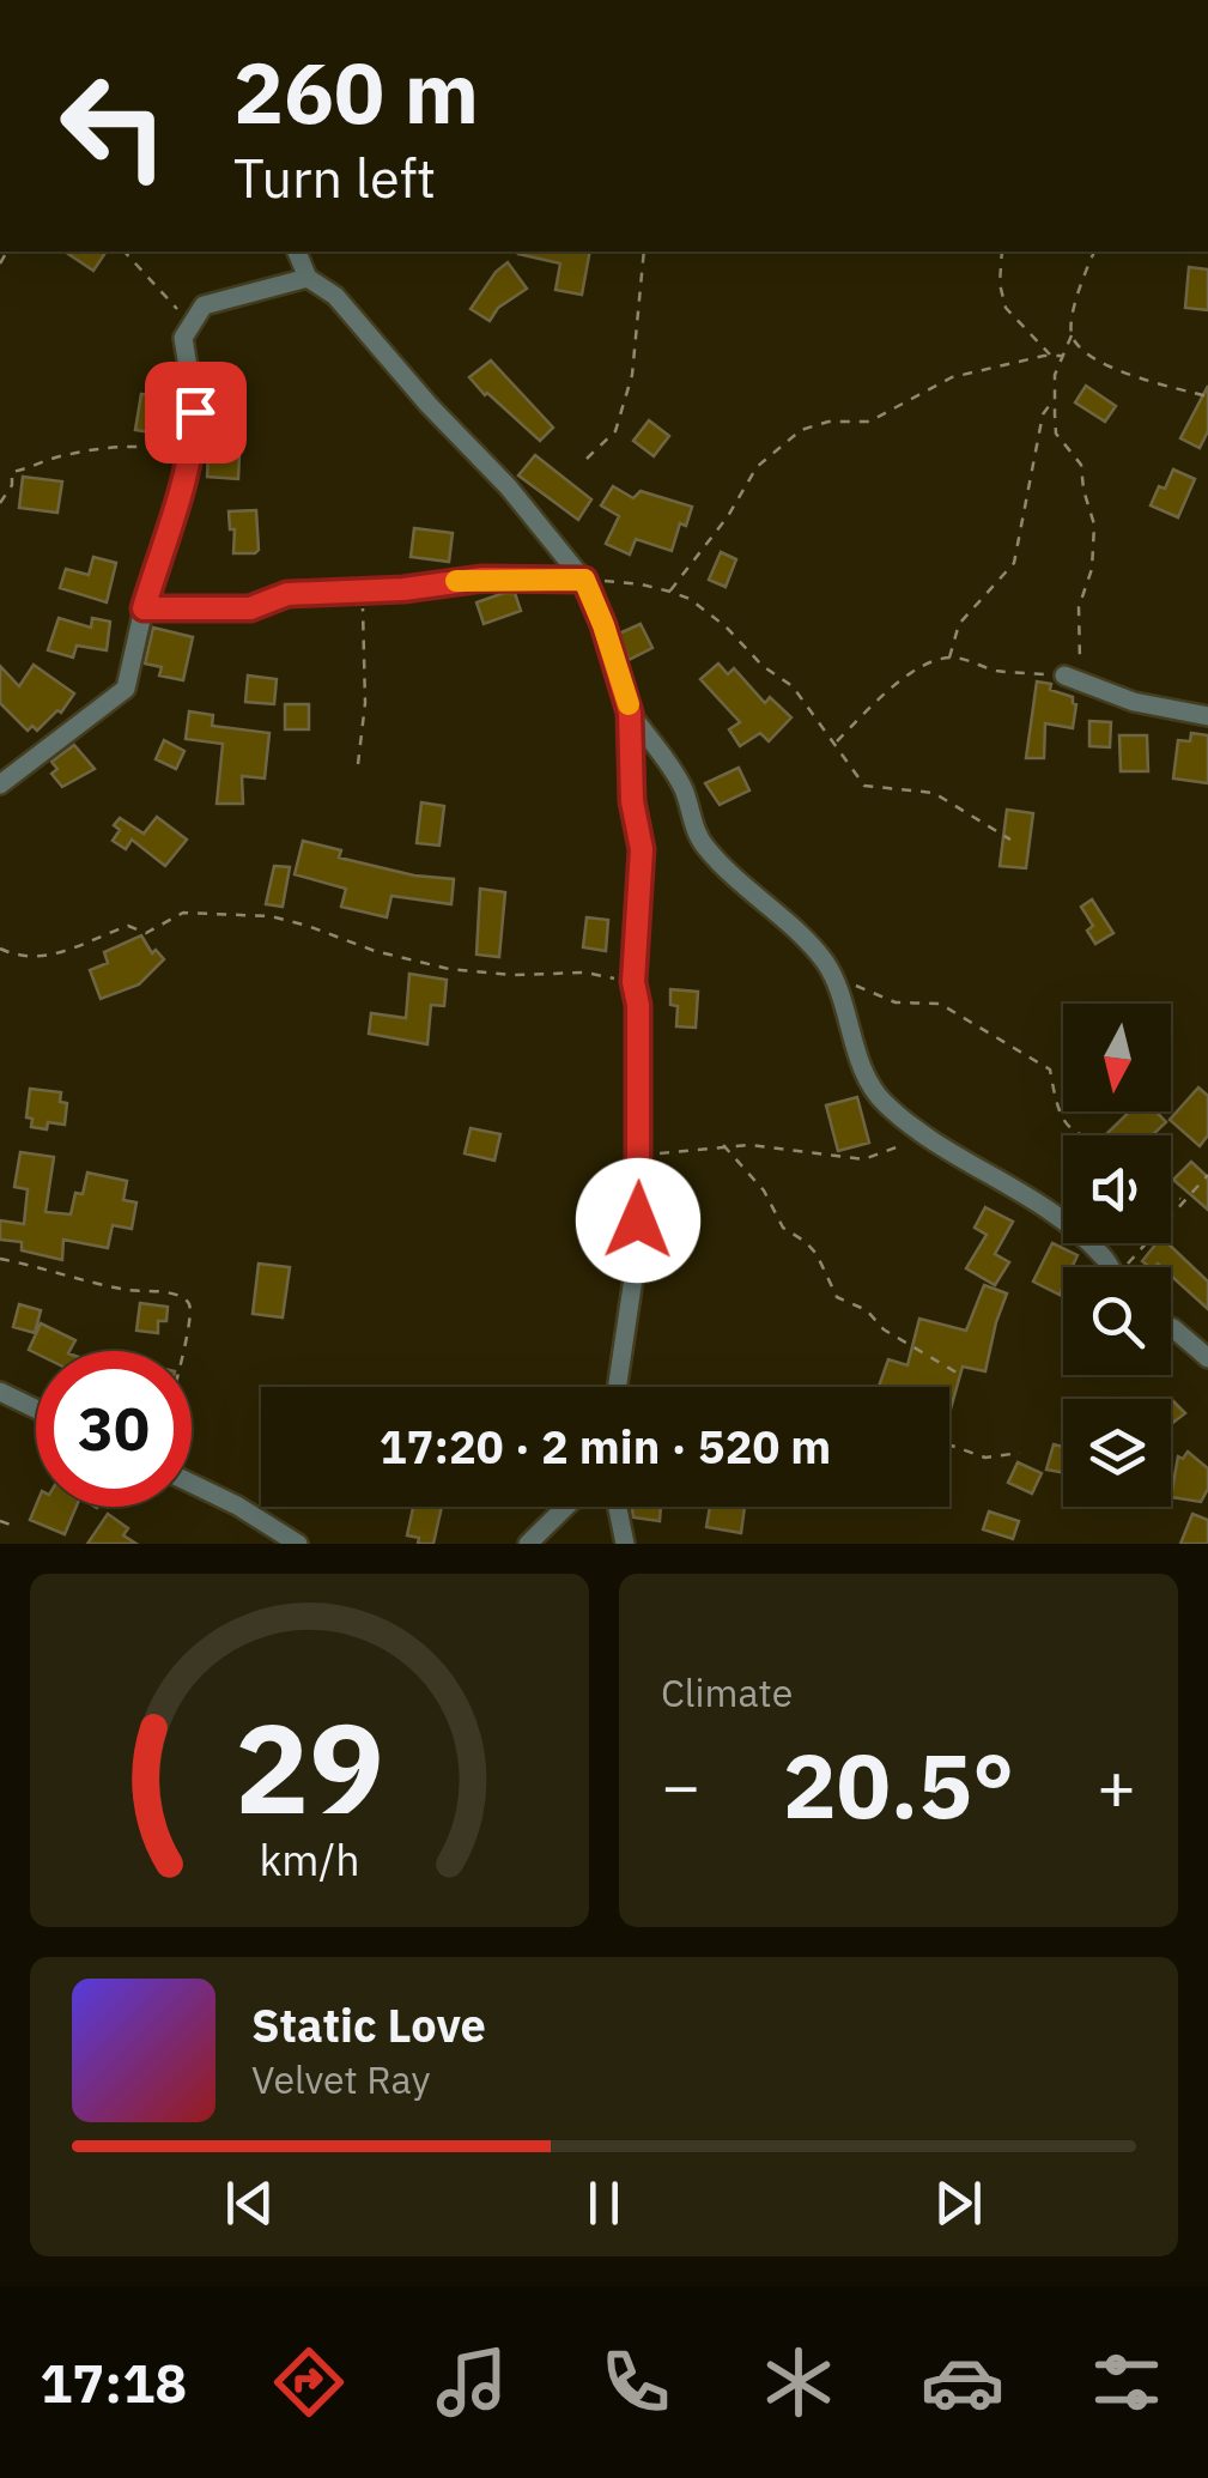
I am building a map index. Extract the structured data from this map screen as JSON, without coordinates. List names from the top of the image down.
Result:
{
  "north": "bottom",
  "page": {
    "turn": ["260 m", "Turn left"],
    "limit": "30",
    "trip": "17:20 · 2 min · 520 m",
    "tile": "Climate",
    "heat": ["−", "20.5°", "+"],
    "song": ["Static Love", "Velvet Ray"],
    "tabs": "17:18",
    "gauge": ["29", "km/h"]
  }
}
